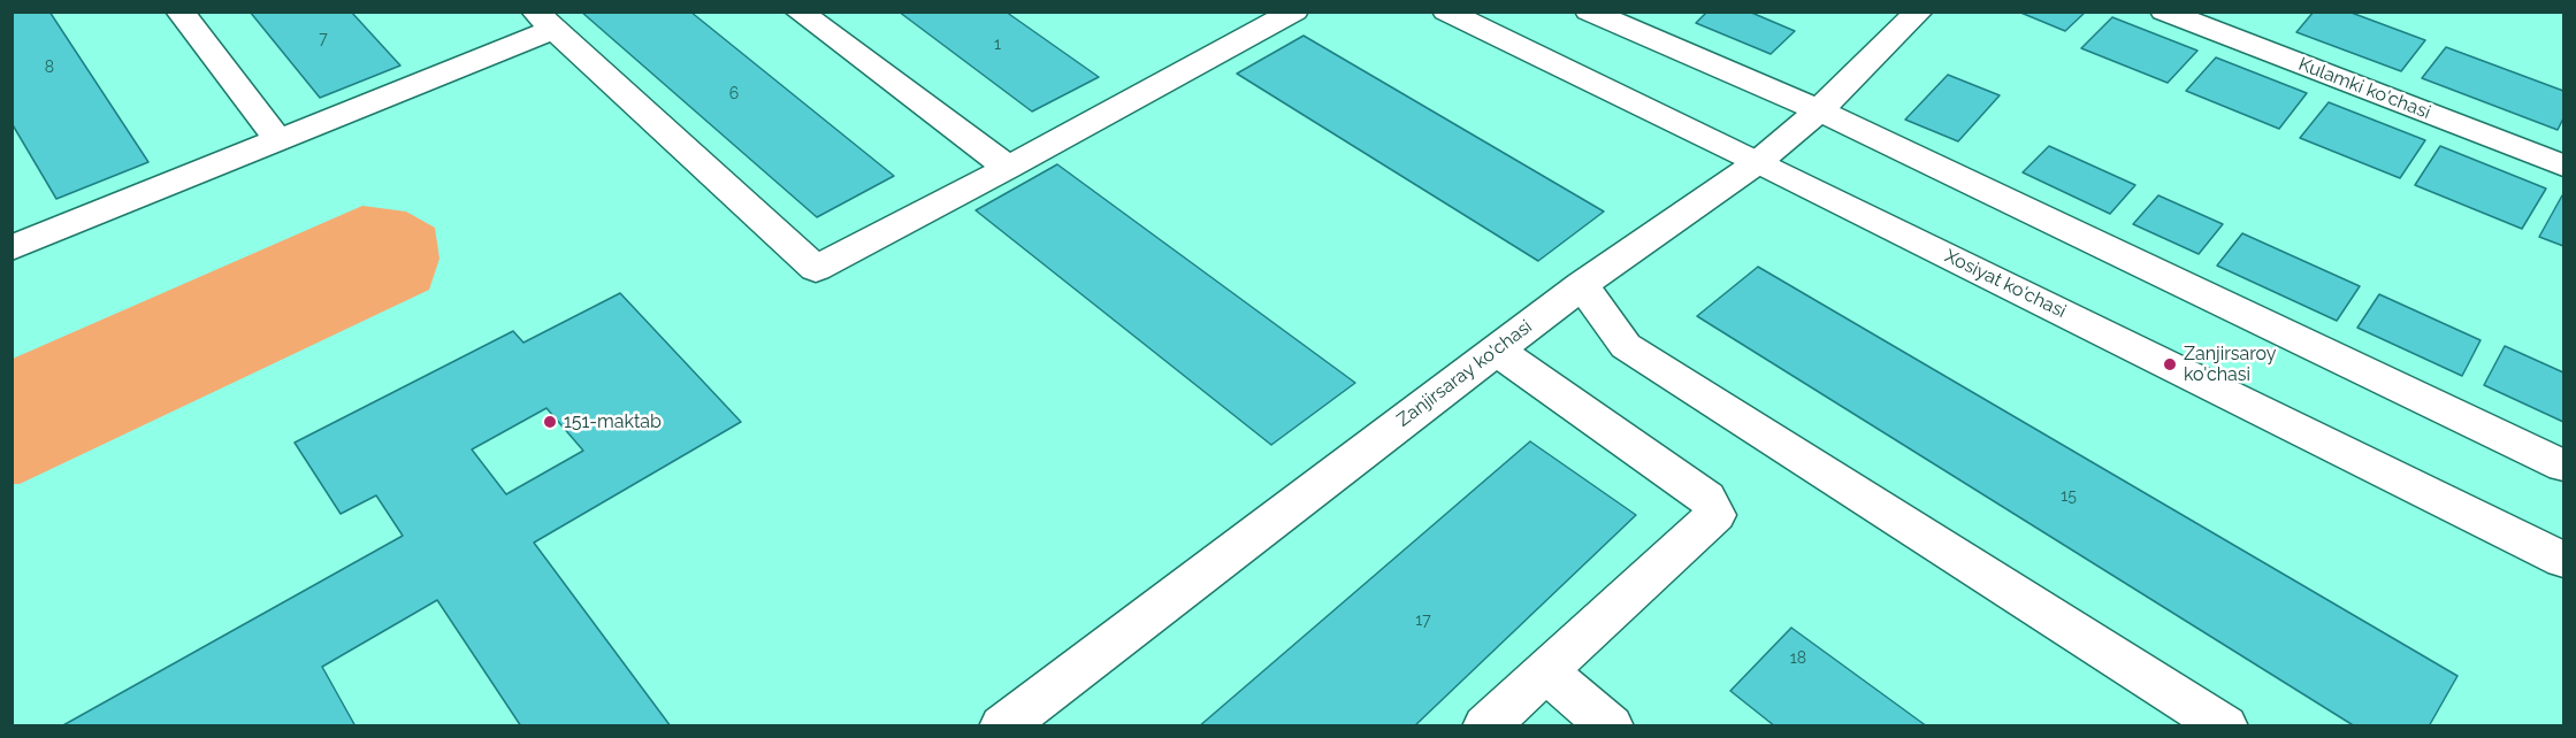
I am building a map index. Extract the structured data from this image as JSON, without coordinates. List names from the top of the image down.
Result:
{
  "streets": {
    "street": ["Kulamki ko'chasi", "Xosiyat ko'chasi", "Zanjirsaray ko'chasi"]
  },
  "crossings": [
    ["Xosiyat ko'chasi", "Zanjirsaray ko'chasi"]
  ],
  "places": ["Zanjirsaroy ko'chasi", "151-maktab"],
  "house_numbers": [
    "7",
    "1",
    "8",
    "6",
    "15",
    "17",
    "18"
  ]
}
